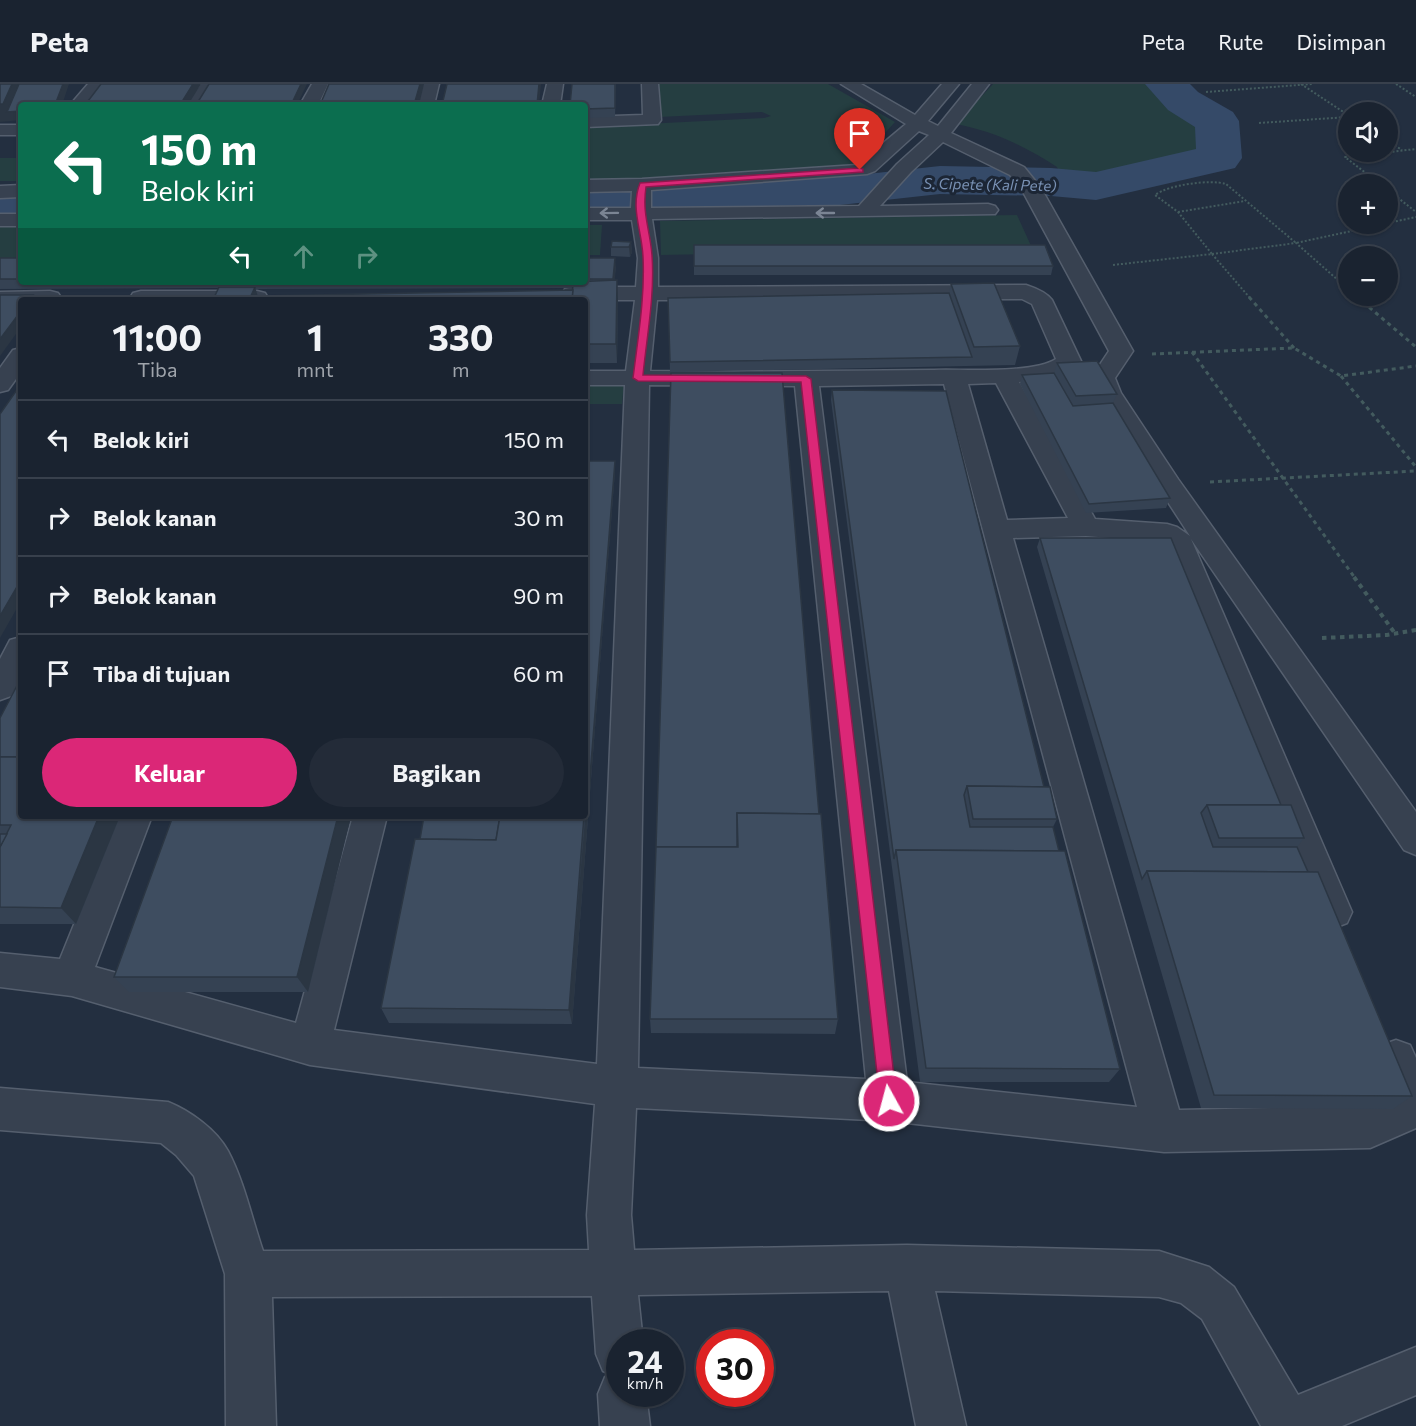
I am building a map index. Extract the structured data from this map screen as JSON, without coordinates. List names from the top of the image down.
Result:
{
  "water": ["S. Cipete (Kali Pete)"],
  "page": {
    "header": "Peta",
    "nav": ["Peta", "Rute", "Disimpan"],
    "map_buttons": ["+", "−"],
    "turn": ["150 m", "Belok kiri"],
    "eta": [
      "11:00",
      "Tiba",
      "1",
      "mnt",
      "330",
      "m"
    ],
    "list": [
      {
        "name": "Belok kiri",
        "value": "150 m"
      },
      {
        "name": "Belok kanan",
        "value": "30 m"
      },
      {
        "name": "Belok kanan",
        "value": "90 m"
      },
      {
        "name": "Tiba di tujuan",
        "value": "60 m"
      }
    ],
    "buttons": ["Keluar", "Bagikan"],
    "speed": "24 km/h",
    "limit": "30"
  }
}
